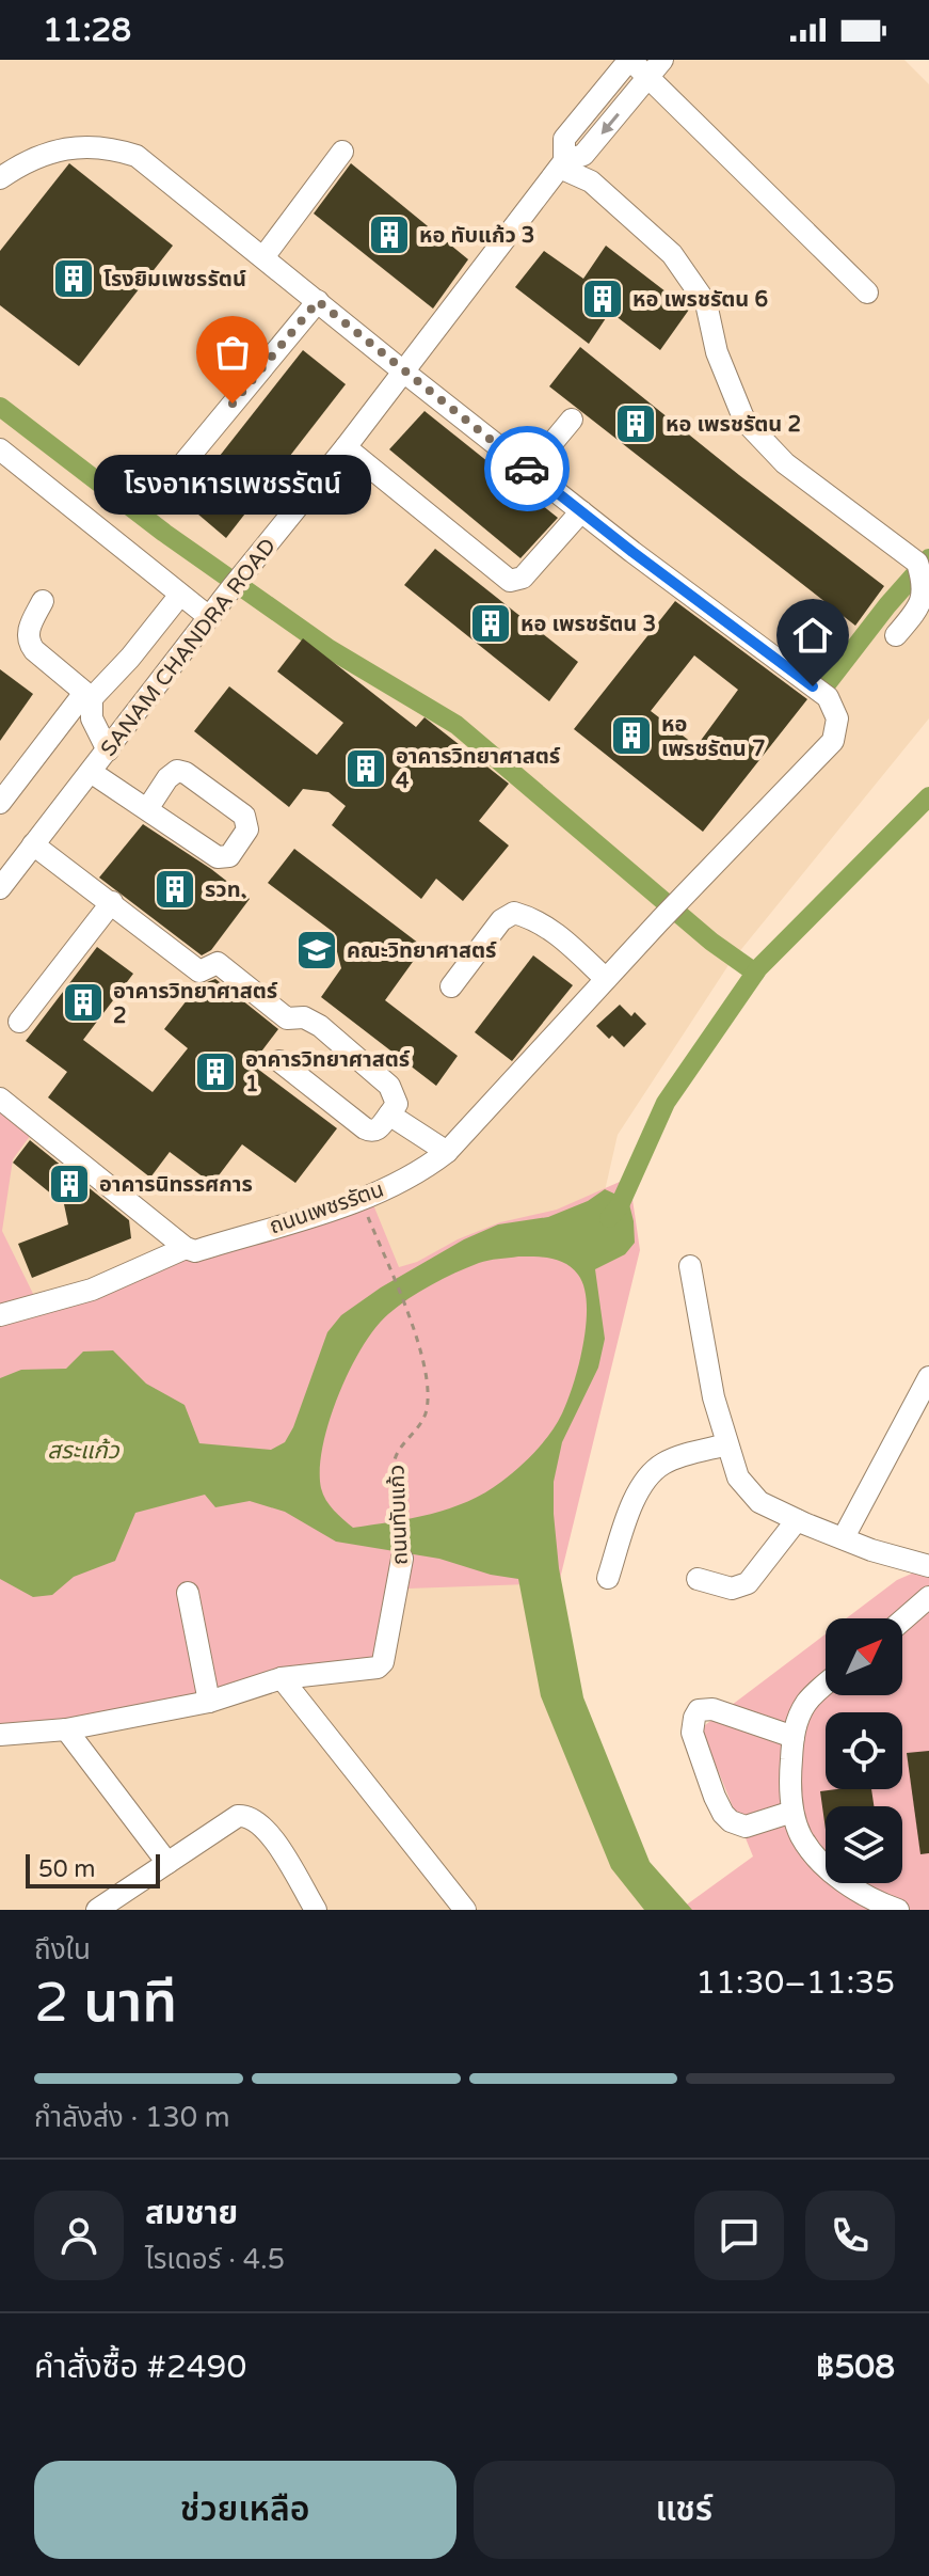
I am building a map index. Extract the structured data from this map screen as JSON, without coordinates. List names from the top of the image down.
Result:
{
  "streets": {
    "street": ["SANAM CHANDRA ROAD", "ถนนเพชรรัตน", "ถนนทับแก้ว"]
  },
  "crossings": [
    ["SANAM CHANDRA ROAD", "ถนนเพชรรัตน"],
    ["ถนนเพชรรัตน", "ถนนทับแก้ว"]
  ],
  "water": ["สระแก้ว"],
  "places": {
    "building": [
      "หอ ทับแก้ว 3",
      "โรงยิมเพชรรัตน์",
      "หอ เพรชรัตน 6",
      "หอ เพรชรัตน 2",
      "หอ เพรชรัตน 3",
      "หอ เพรชรัตน 7",
      "อาคารวิทยาศาสตร์ 4",
      "รวท.",
      "อาคารวิทยาศาสตร์ 2",
      "อาคารวิทยาศาสตร์ 1",
      "อาคารนิทรรศการ"
    ],
    "other": ["โรงอาหารเพชรรัตน์"],
    "school or university": ["คณะวิทยาศาสตร์"]
  },
  "scale_bar": "50 m",
  "north": "top right",
  "page": {
    "status": "11:28",
    "bubble": "โรงอาหารเพชรรัตน์",
    "scale": "50 m",
    "heading": ["2 นาที", "ถึงใน", "11:30–11:35"],
    "panel": [
      "สมชาย",
      "ไรเดอร์ · 4.5",
      "คำสั่งซื้อ #2490",
      "฿508"
    ],
    "bar": "กำลังส่ง · 130 m",
    "buttons": ["ช่วยเหลือ", "แชร์"]
  }
}
